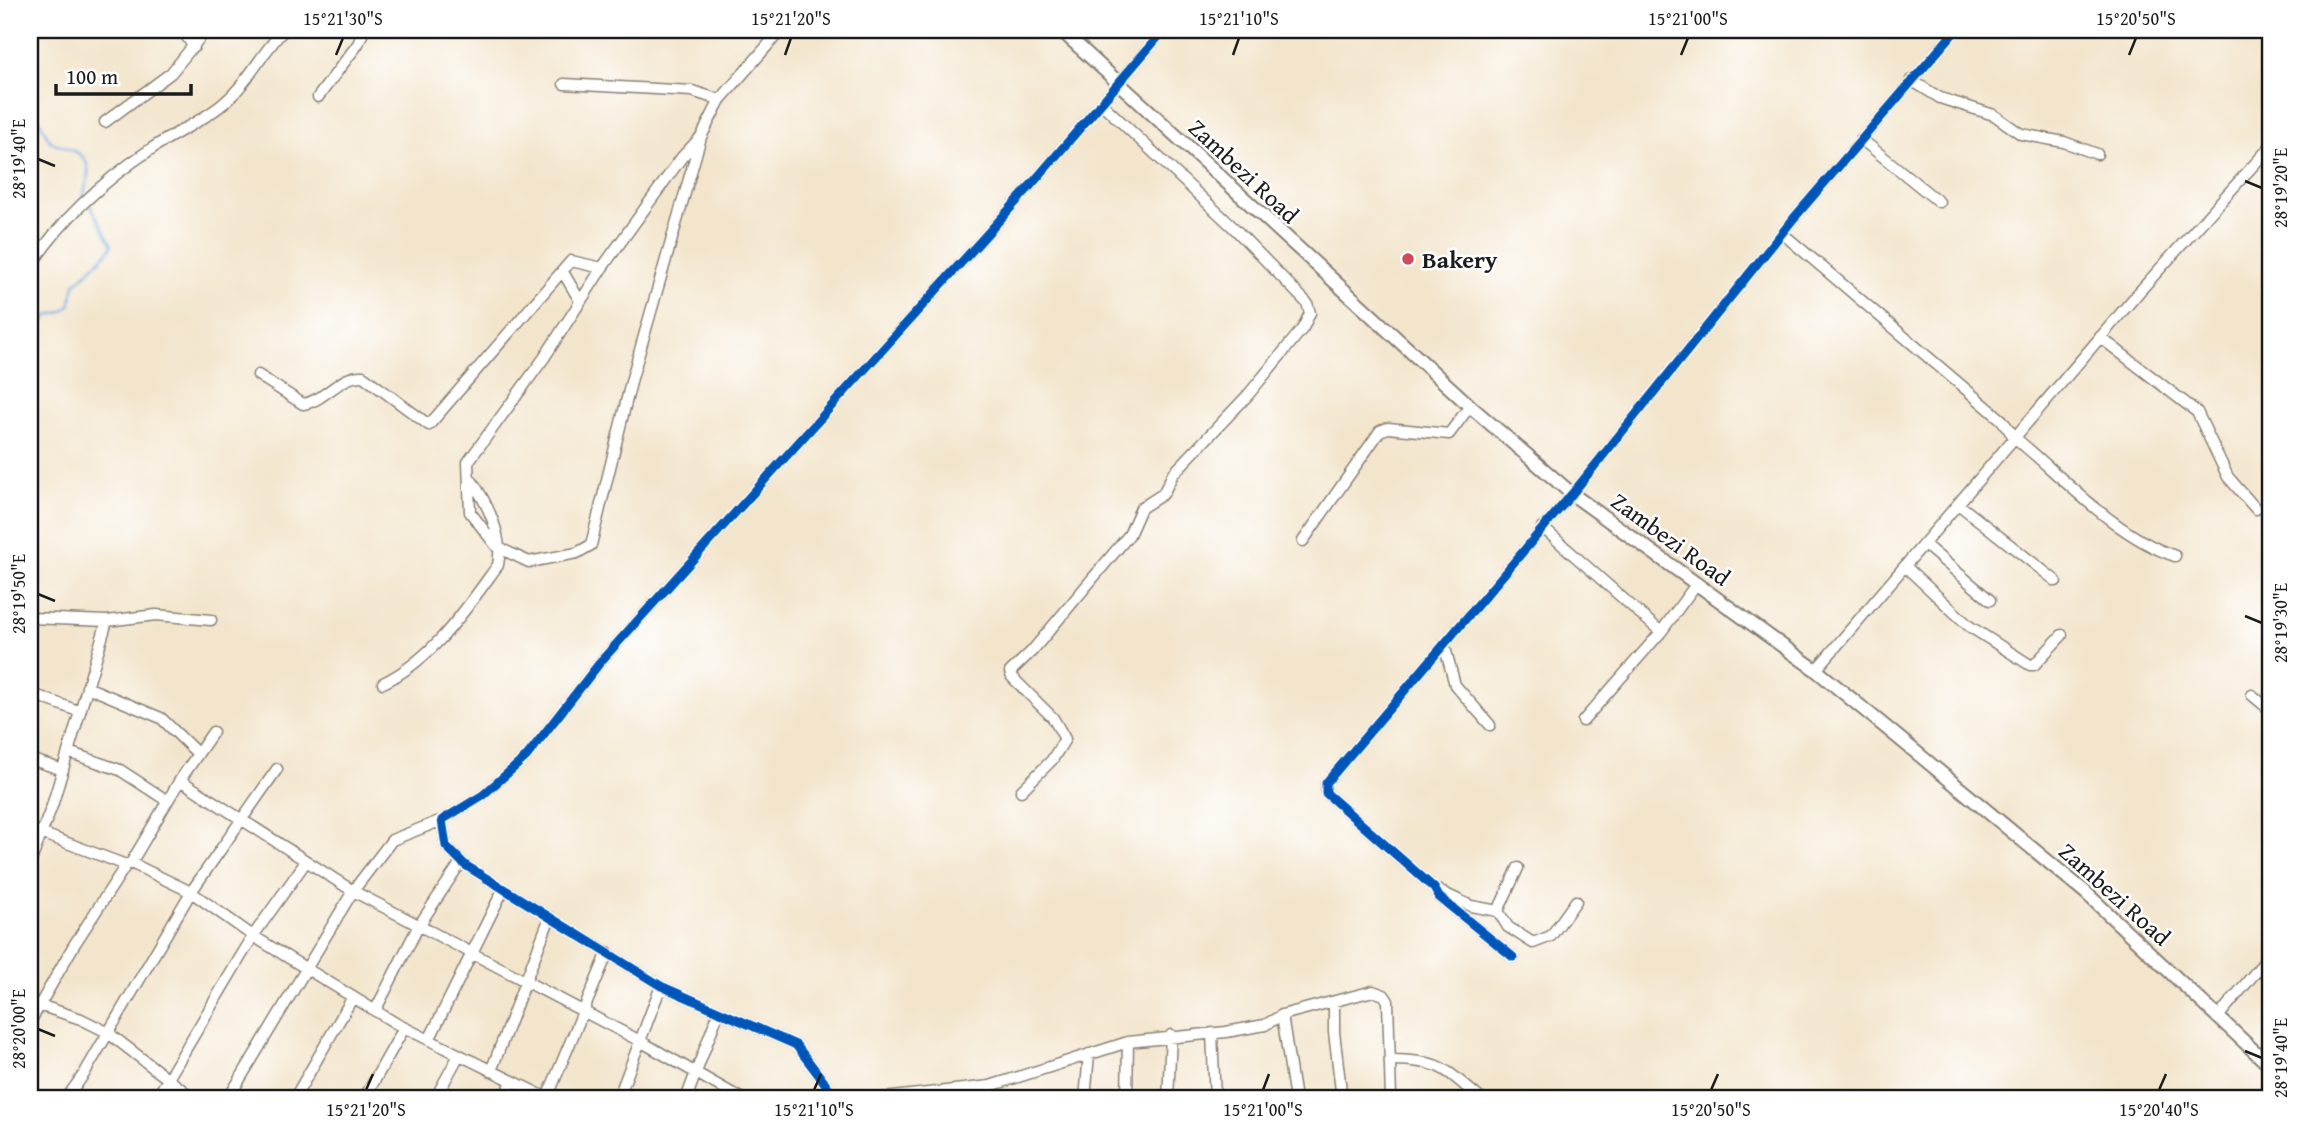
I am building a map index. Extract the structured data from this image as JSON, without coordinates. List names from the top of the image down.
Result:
{
  "streets": {
    "main road": ["Zambezi Road"]
  },
  "places": ["Bakery"],
  "scale_bar": "100 m",
  "coordinates": [
    "15°21'30\"S",
    "15°21'20\"S",
    "15°21'10\"S",
    "15°21'00\"S",
    "15°20'50\"S",
    "28°19'40\"E",
    "28°19'20\"E",
    "28°19'50\"E",
    "28°19'30\"E",
    "28°20'00\"E",
    "15°20'40\"S"
  ]
}
